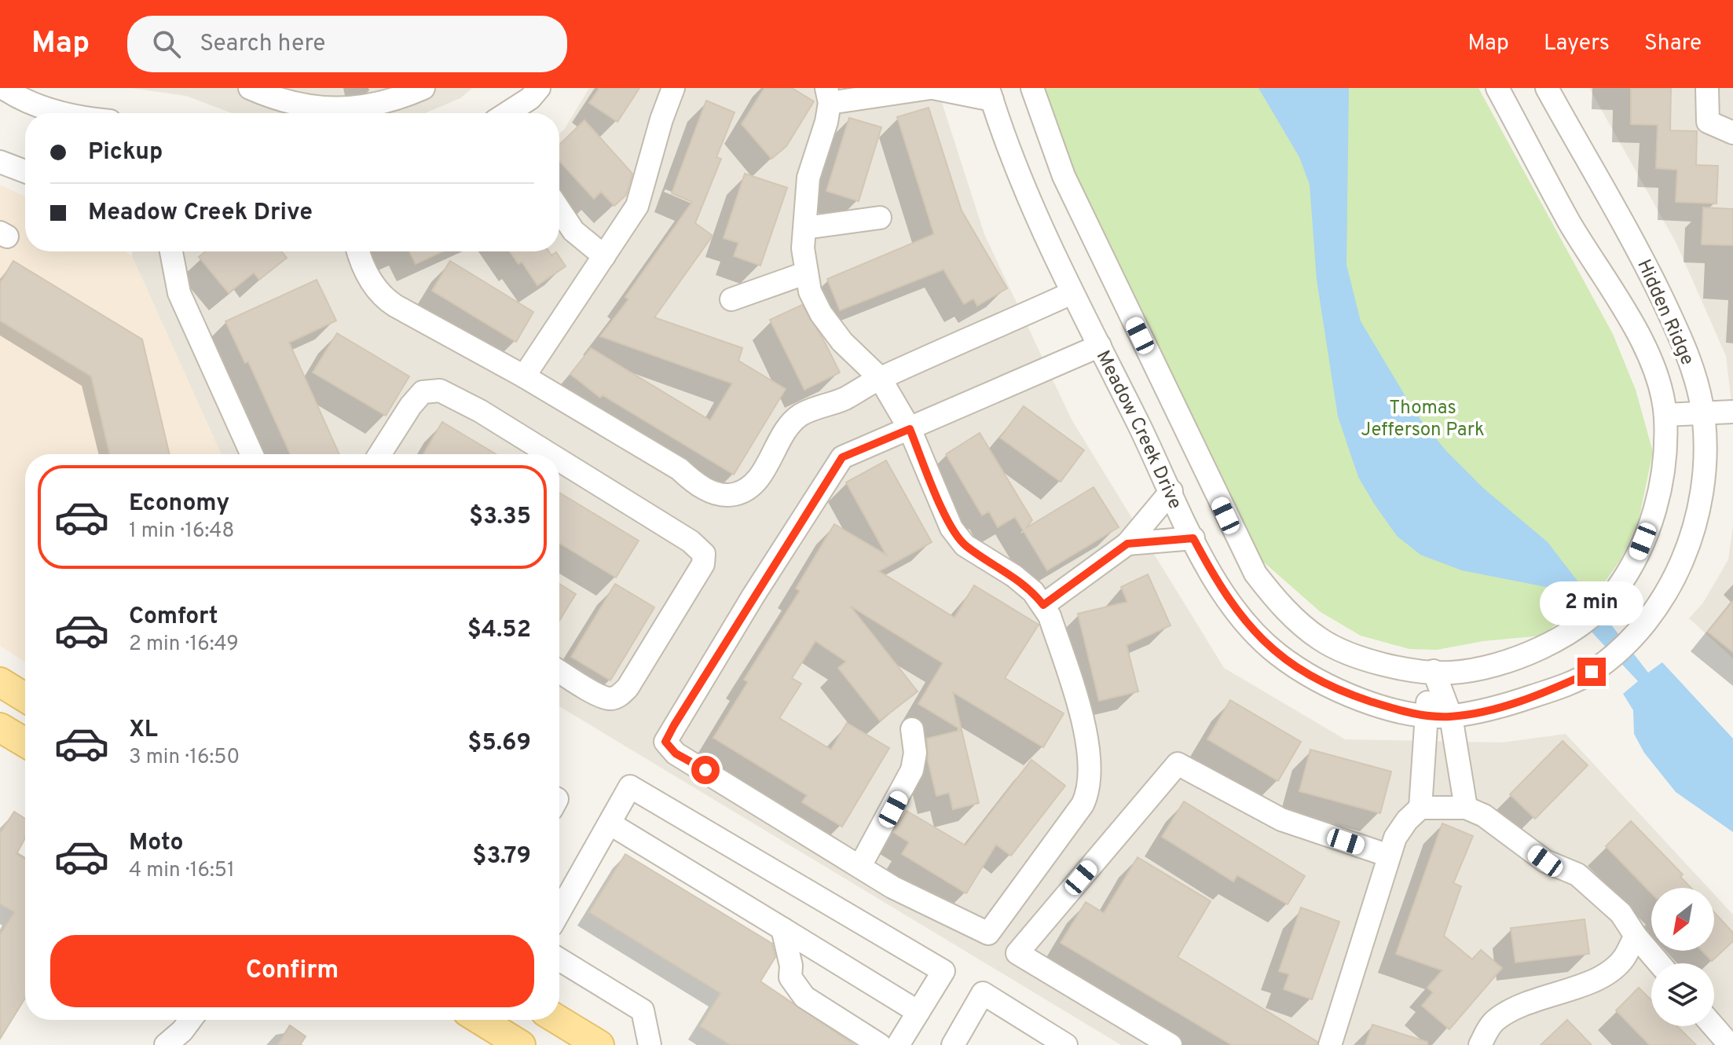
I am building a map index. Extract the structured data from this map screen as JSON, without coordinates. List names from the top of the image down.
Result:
{
  "streets": {
    "street": ["Hidden Ridge", "Meadow Creek Drive"]
  },
  "crossings": [
    ["Hidden Ridge", "Meadow Creek Drive"]
  ],
  "parks": ["Thomas Jefferson Park"],
  "north": "bottom left",
  "page": {
    "header": "Map",
    "search": "Search here",
    "nav": ["Map", "Layers", "Share"],
    "banner": ["Pickup", "Meadow Creek Drive"],
    "list": [
      {
        "name": "Economy",
        "note": "1 min · 16:48",
        "value": "$3.35"
      },
      {
        "name": "Comfort",
        "note": "2 min · 16:49",
        "value": "$4.52"
      },
      {
        "name": "XL",
        "note": "3 min · 16:50",
        "value": "$5.69"
      },
      {
        "name": "Moto",
        "note": "4 min · 16:51",
        "value": "$3.79"
      }
    ],
    "bubble": "2 min",
    "buttons": "Confirm"
  }
}
